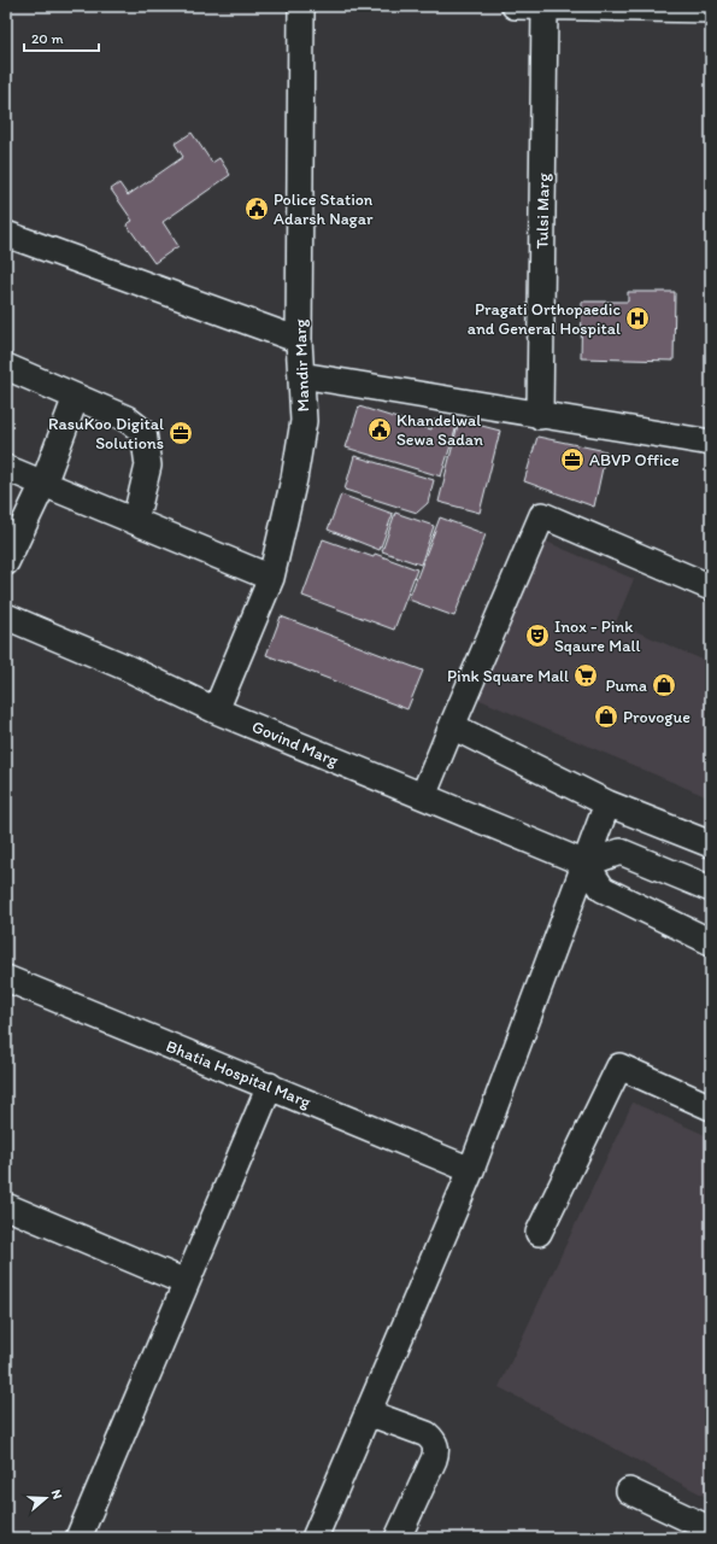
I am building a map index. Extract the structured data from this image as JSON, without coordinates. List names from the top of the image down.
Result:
{
  "streets": {
    "street": [
      "Tulsi Marg",
      "Mandir Marg",
      "Govind Marg",
      "Bhatia Hospital Marg"
    ]
  },
  "crossings": [
    ["Mandir Marg", "Govind Marg"]
  ],
  "places": {
    "public building": ["Police Station Adarsh Nagar", "Khandelwal Sewa Sadan"],
    "hospital": ["Pragati Orthopaedic and General Hospital"],
    "office": ["RasuKoo Digital Solutions", "ABVP Office"],
    "theatre": ["Inox - Pink Sqaure Mall"],
    "supermarket": ["Pink Square Mall"],
    "shop": ["Puma", "Provogue"]
  },
  "scale_bar": "20 m",
  "north": "right"
}
